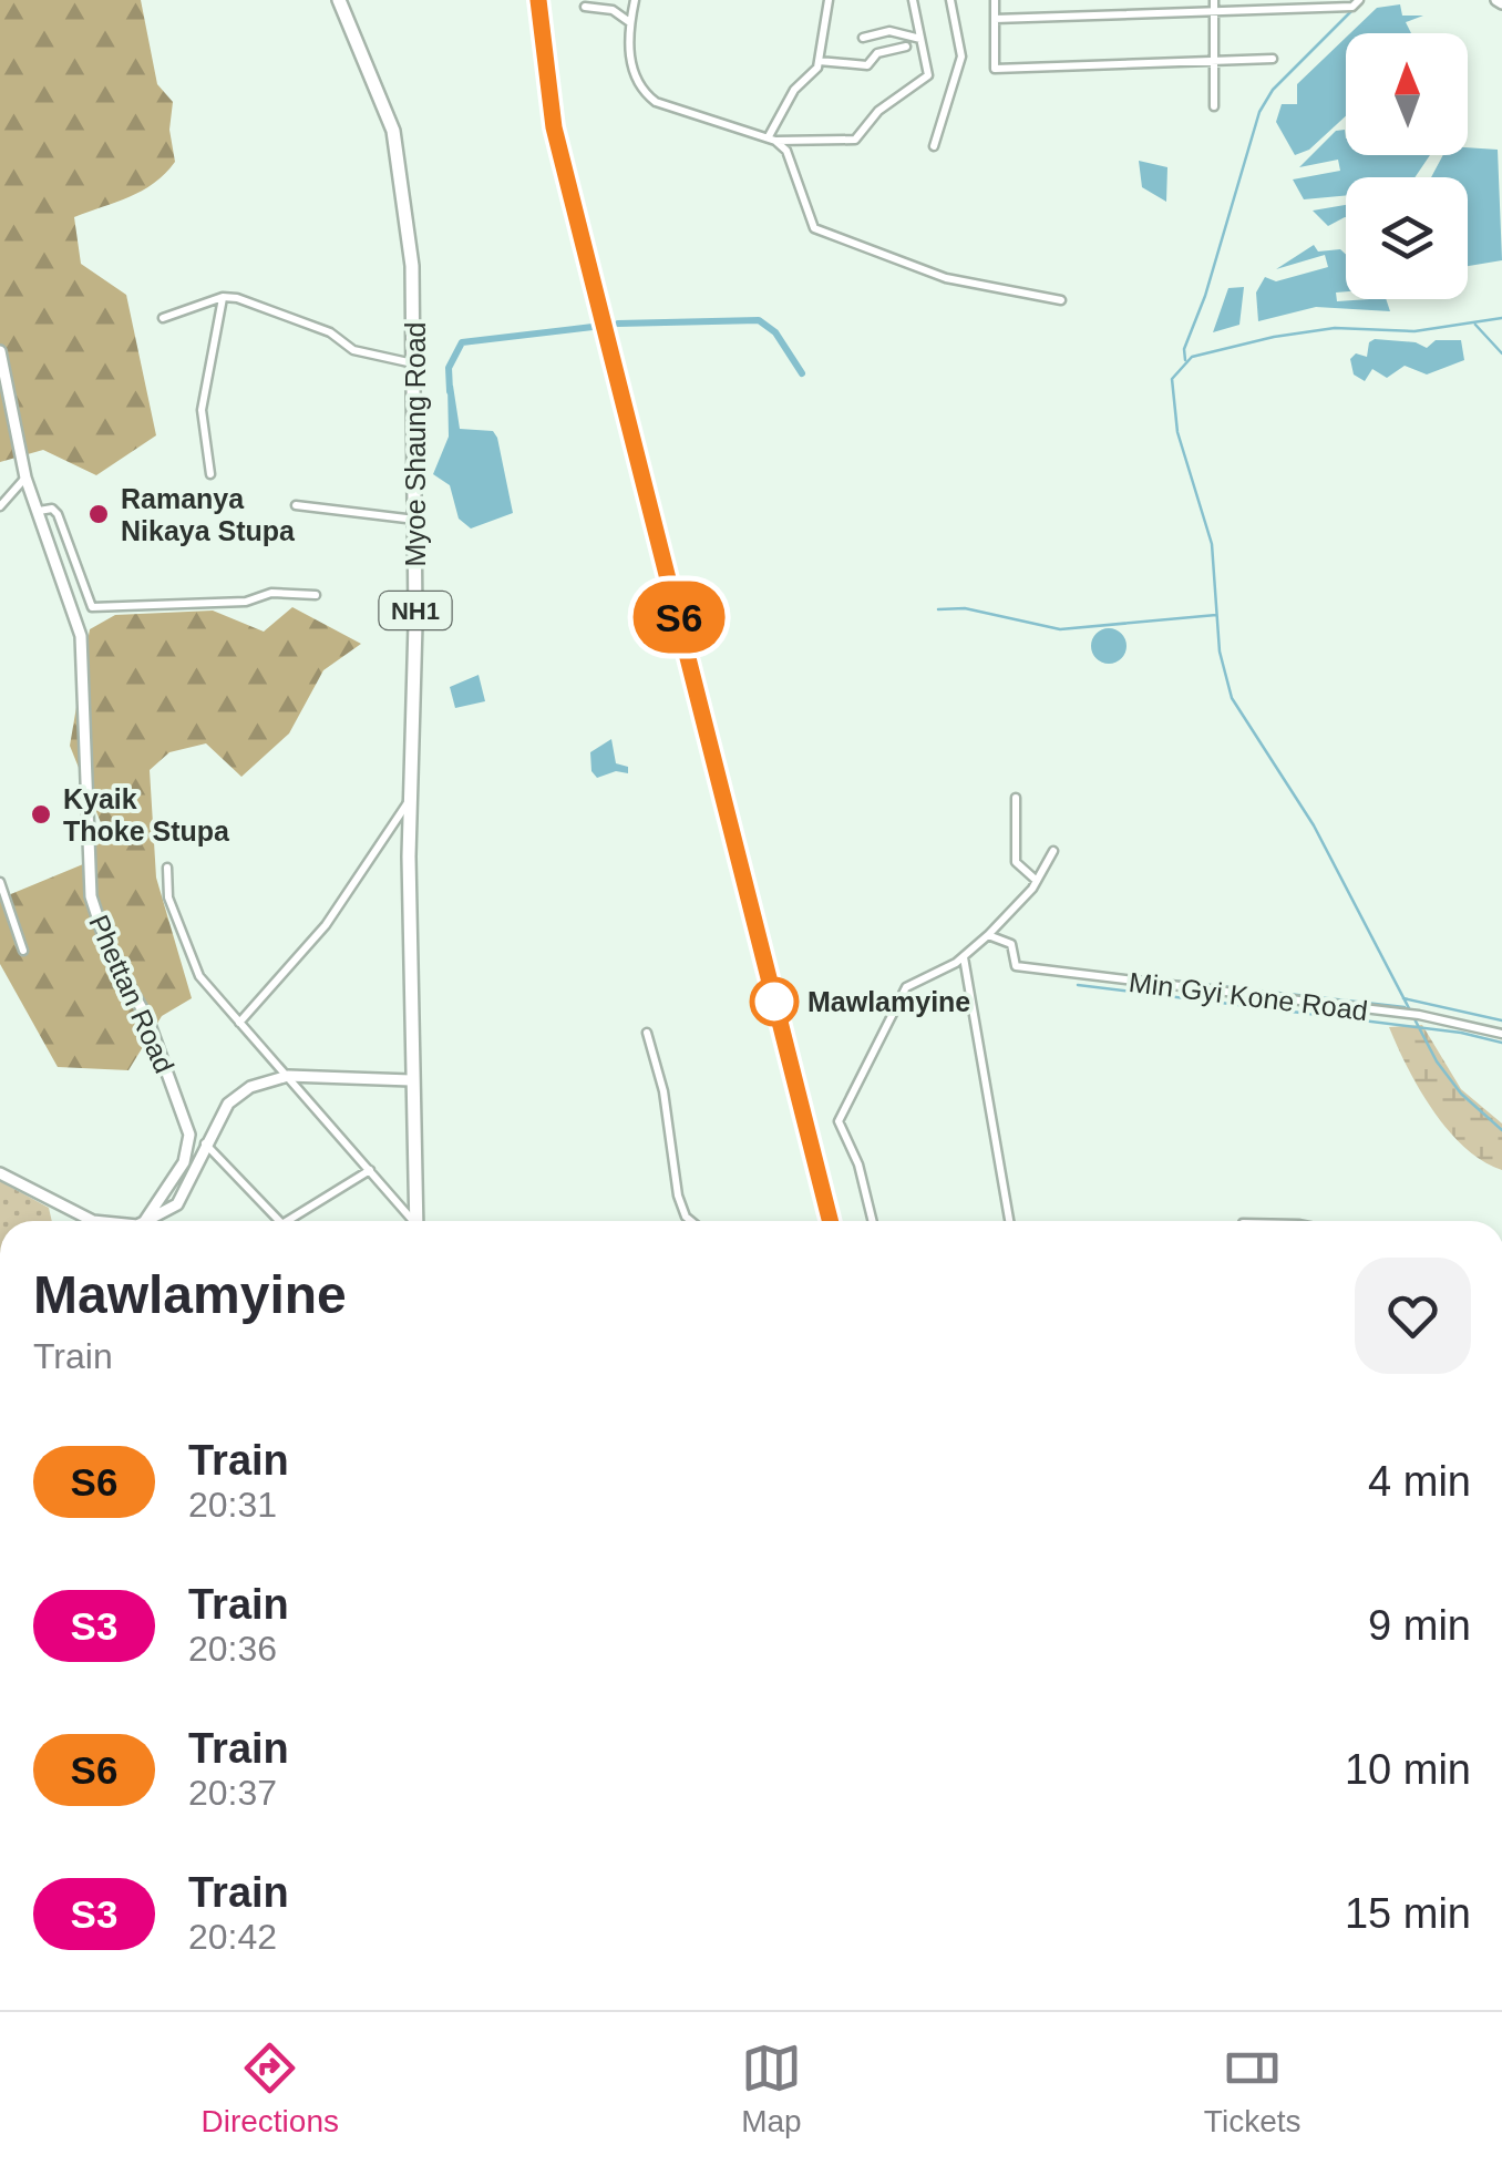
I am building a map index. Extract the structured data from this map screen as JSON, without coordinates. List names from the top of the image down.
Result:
{
  "streets": {
    "highway": ["Myoe Shaung Road", "NH1"],
    "street": ["Phettan Road", "Min Gyi Kone Road"]
  },
  "places": ["Ramanya Nikaya Stupa", "Kyaik Thoke Stupa", "Mawlamyine"],
  "north": "top",
  "page": {
    "on_map": "S6",
    "heading": ["Mawlamyine", "Train"],
    "list": [
      {
        "mark": "S6",
        "name": "Train",
        "note": "20:31",
        "value": "4 min"
      },
      {
        "mark": "S3",
        "name": "Train",
        "note": "20:36",
        "value": "9 min"
      },
      {
        "mark": "S6",
        "name": "Train",
        "note": "20:37",
        "value": "10 min"
      },
      {
        "mark": "S3",
        "name": "Train",
        "note": "20:42",
        "value": "15 min"
      }
    ],
    "tabs": ["Directions", "Map", "Tickets"]
  }
}
